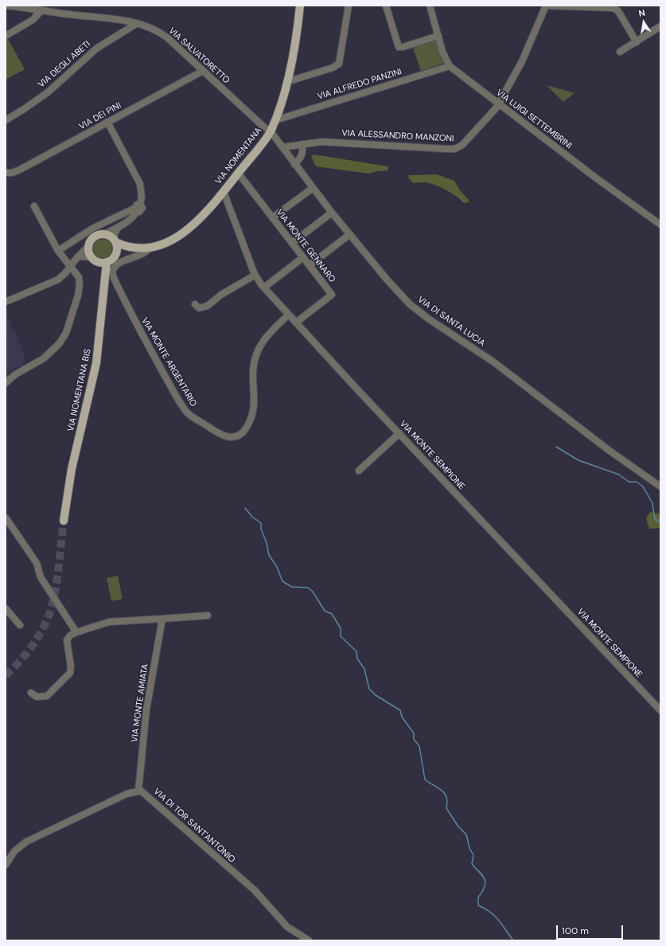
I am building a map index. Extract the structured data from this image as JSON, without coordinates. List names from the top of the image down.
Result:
{
  "streets": {
    "main road": ["VIA NOMENTANA", "VIA NOMENTANA BIS"],
    "street": [
      "VIA SALVATORETTO",
      "VIA DEGLI ABETI",
      "VIA ALFREDO PANZINI",
      "VIA DEI PINI",
      "VIA LUIGI SETTEMBRINI",
      "VIA ALESSANDRO MANZONI",
      "VIA MONTE GENNARO",
      "VIA DI SANTA LUCIA",
      "VIA MONTE ARGENTARIO",
      "VIA MONTE SEMPIONE",
      "VIA MONTE AMIATA",
      "VIA DI TOR SANT'ANTONIO"
    ]
  },
  "crossings": [
    ["VIA SALVATORETTO", "VIA DEGLI ABETI"],
    ["VIA SALVATORETTO", "VIA DEI PINI"],
    ["VIA SALVATORETTO", "VIA NOMENTANA"],
    ["VIA SALVATORETTO", "VIA DI SANTA LUCIA"],
    ["VIA ALFREDO PANZINI", "VIA LUIGI SETTEMBRINI"],
    ["VIA ALFREDO PANZINI", "VIA NOMENTANA"],
    ["VIA LUIGI SETTEMBRINI", "VIA ALESSANDRO MANZONI"],
    ["VIA ALESSANDRO MANZONI", "VIA DI SANTA LUCIA"],
    ["VIA NOMENTANA", "VIA MONTE GENNARO"],
    ["VIA NOMENTANA", "VIA DI SANTA LUCIA"],
    ["VIA NOMENTANA", "VIA MONTE ARGENTARIO"],
    ["VIA NOMENTANA", "VIA NOMENTANA BIS"],
    ["VIA NOMENTANA", "VIA MONTE SEMPIONE"],
    ["VIA MONTE GENNARO", "VIA MONTE SEMPIONE"],
    ["VIA MONTE ARGENTARIO", "VIA MONTE SEMPIONE"],
    ["VIA MONTE AMIATA", "VIA DI TOR SANT'ANTONIO"]
  ],
  "scale_bar": "100 m",
  "north": "top"
}
